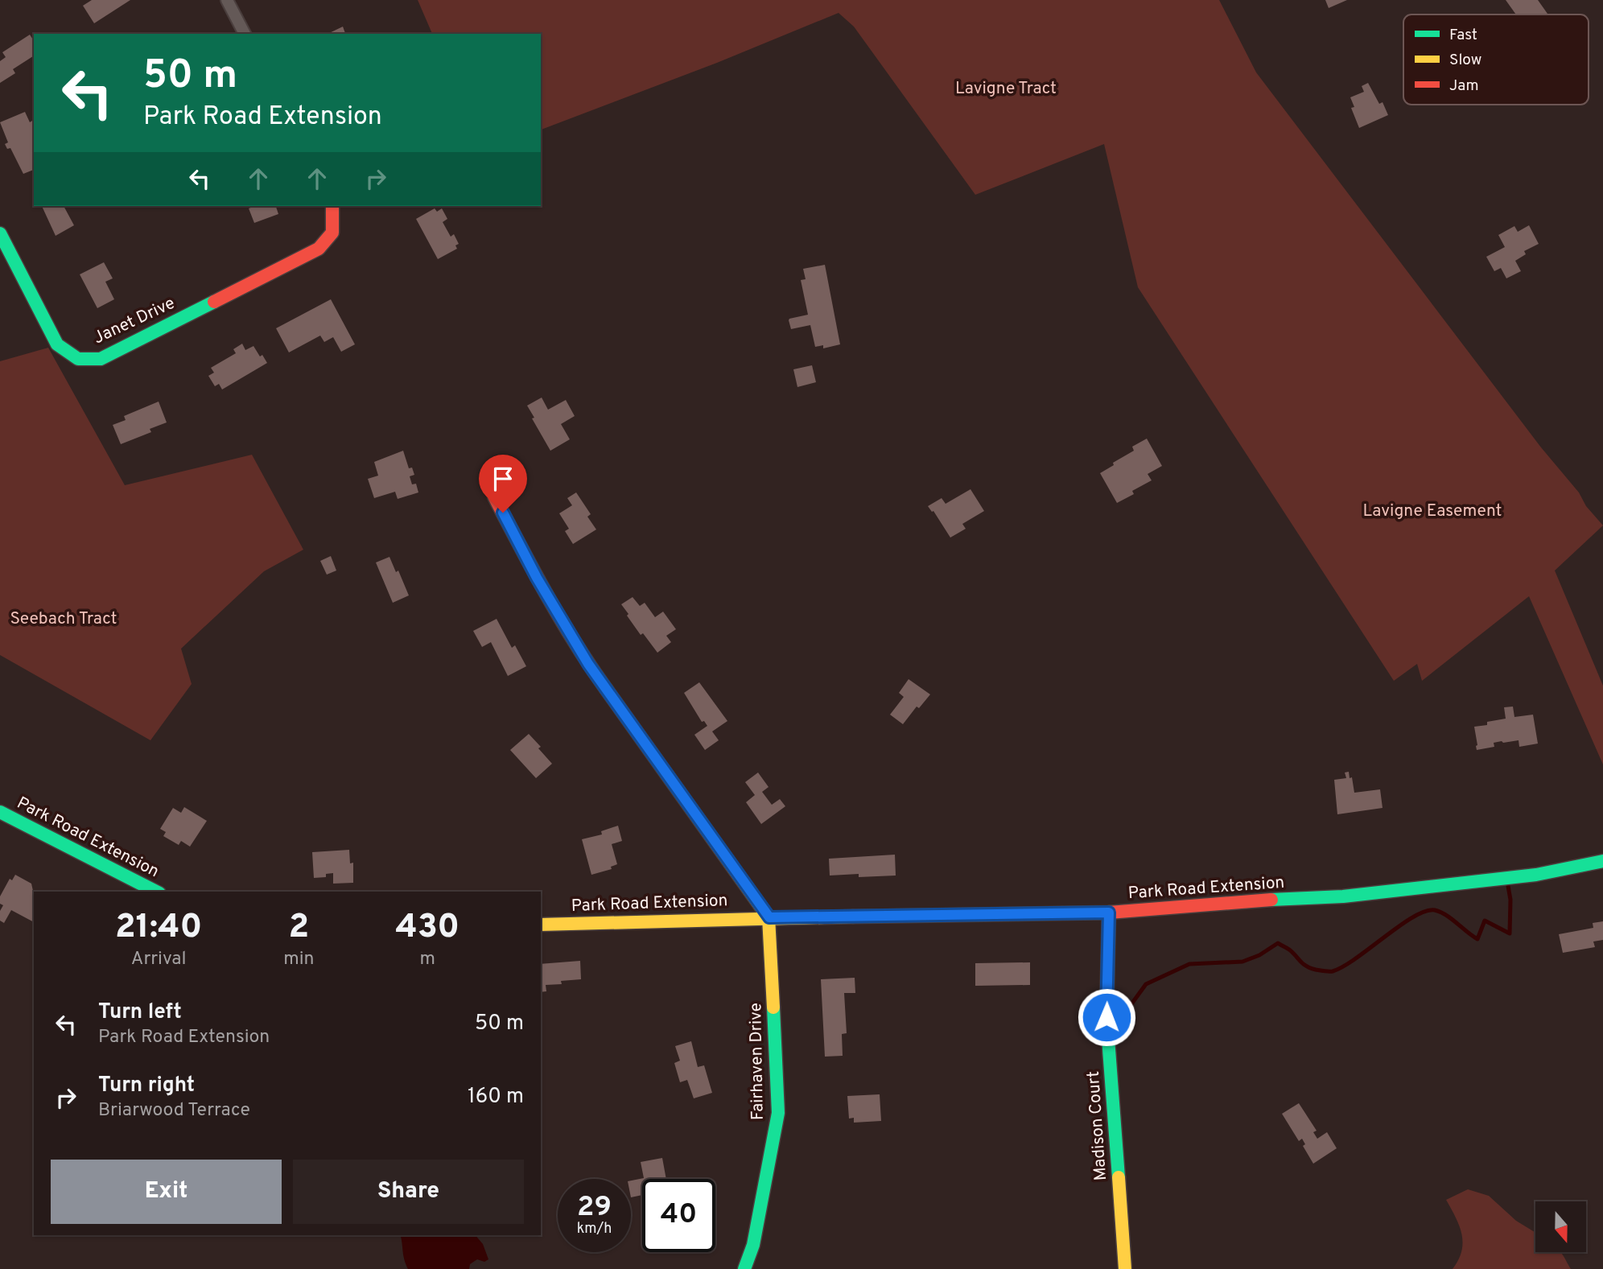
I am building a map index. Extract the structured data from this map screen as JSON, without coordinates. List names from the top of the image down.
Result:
{
  "streets": {
    "street": [
      "Janet Drive",
      "Park Road Extension",
      "Fairhaven Drive",
      "Madison Court"
    ]
  },
  "crossings": [
    ["Park Road Extension", "Fairhaven Drive"],
    ["Park Road Extension", "Madison Court"]
  ],
  "parks": ["Lavigne Tract", "Lavigne Easement", "Seebach Tract"],
  "legend": ["Fast", "Slow", "Jam"],
  "north": "bottom",
  "page": {
    "turn": ["50 m", "Park Road Extension"],
    "eta": [
      "21:40",
      "Arrival",
      "2",
      "min",
      "430",
      "m"
    ],
    "list": [
      {
        "name": "Turn left",
        "note": "Park Road Extension",
        "value": "50 m"
      },
      {
        "name": "Turn right",
        "note": "Briarwood Terrace",
        "value": "160 m"
      }
    ],
    "buttons": ["Exit", "Share"],
    "speed": "29 km/h",
    "limit": "40"
  }
}
